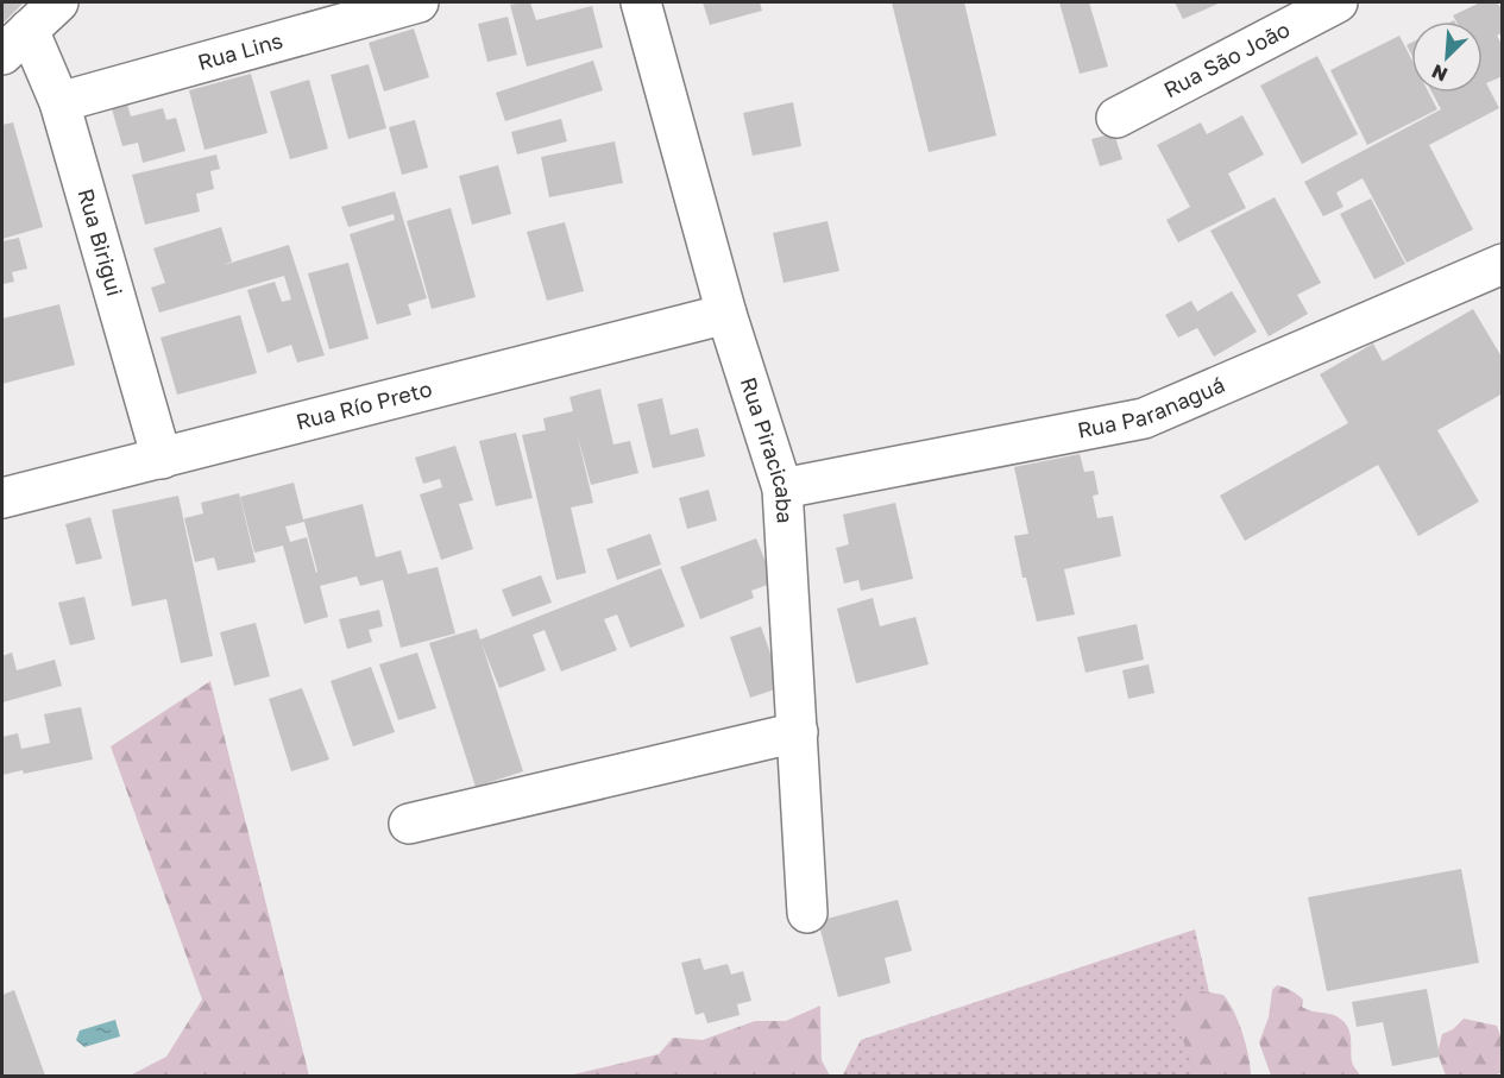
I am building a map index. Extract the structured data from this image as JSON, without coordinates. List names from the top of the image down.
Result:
{
  "streets": {
    "street": [
      "Rua Lins",
      "Rua São João",
      "Rua Birigui",
      "Rua Río Preto",
      "Rua Paranaguá",
      "Rua Piracicaba"
    ]
  },
  "crossings": [
    ["Rua Lins", "Rua Birigui"],
    ["Rua Birigui", "Rua Río Preto"],
    ["Rua Río Preto", "Rua Piracicaba"],
    ["Rua Paranaguá", "Rua Piracicaba"]
  ],
  "north": "bottom left"
}
